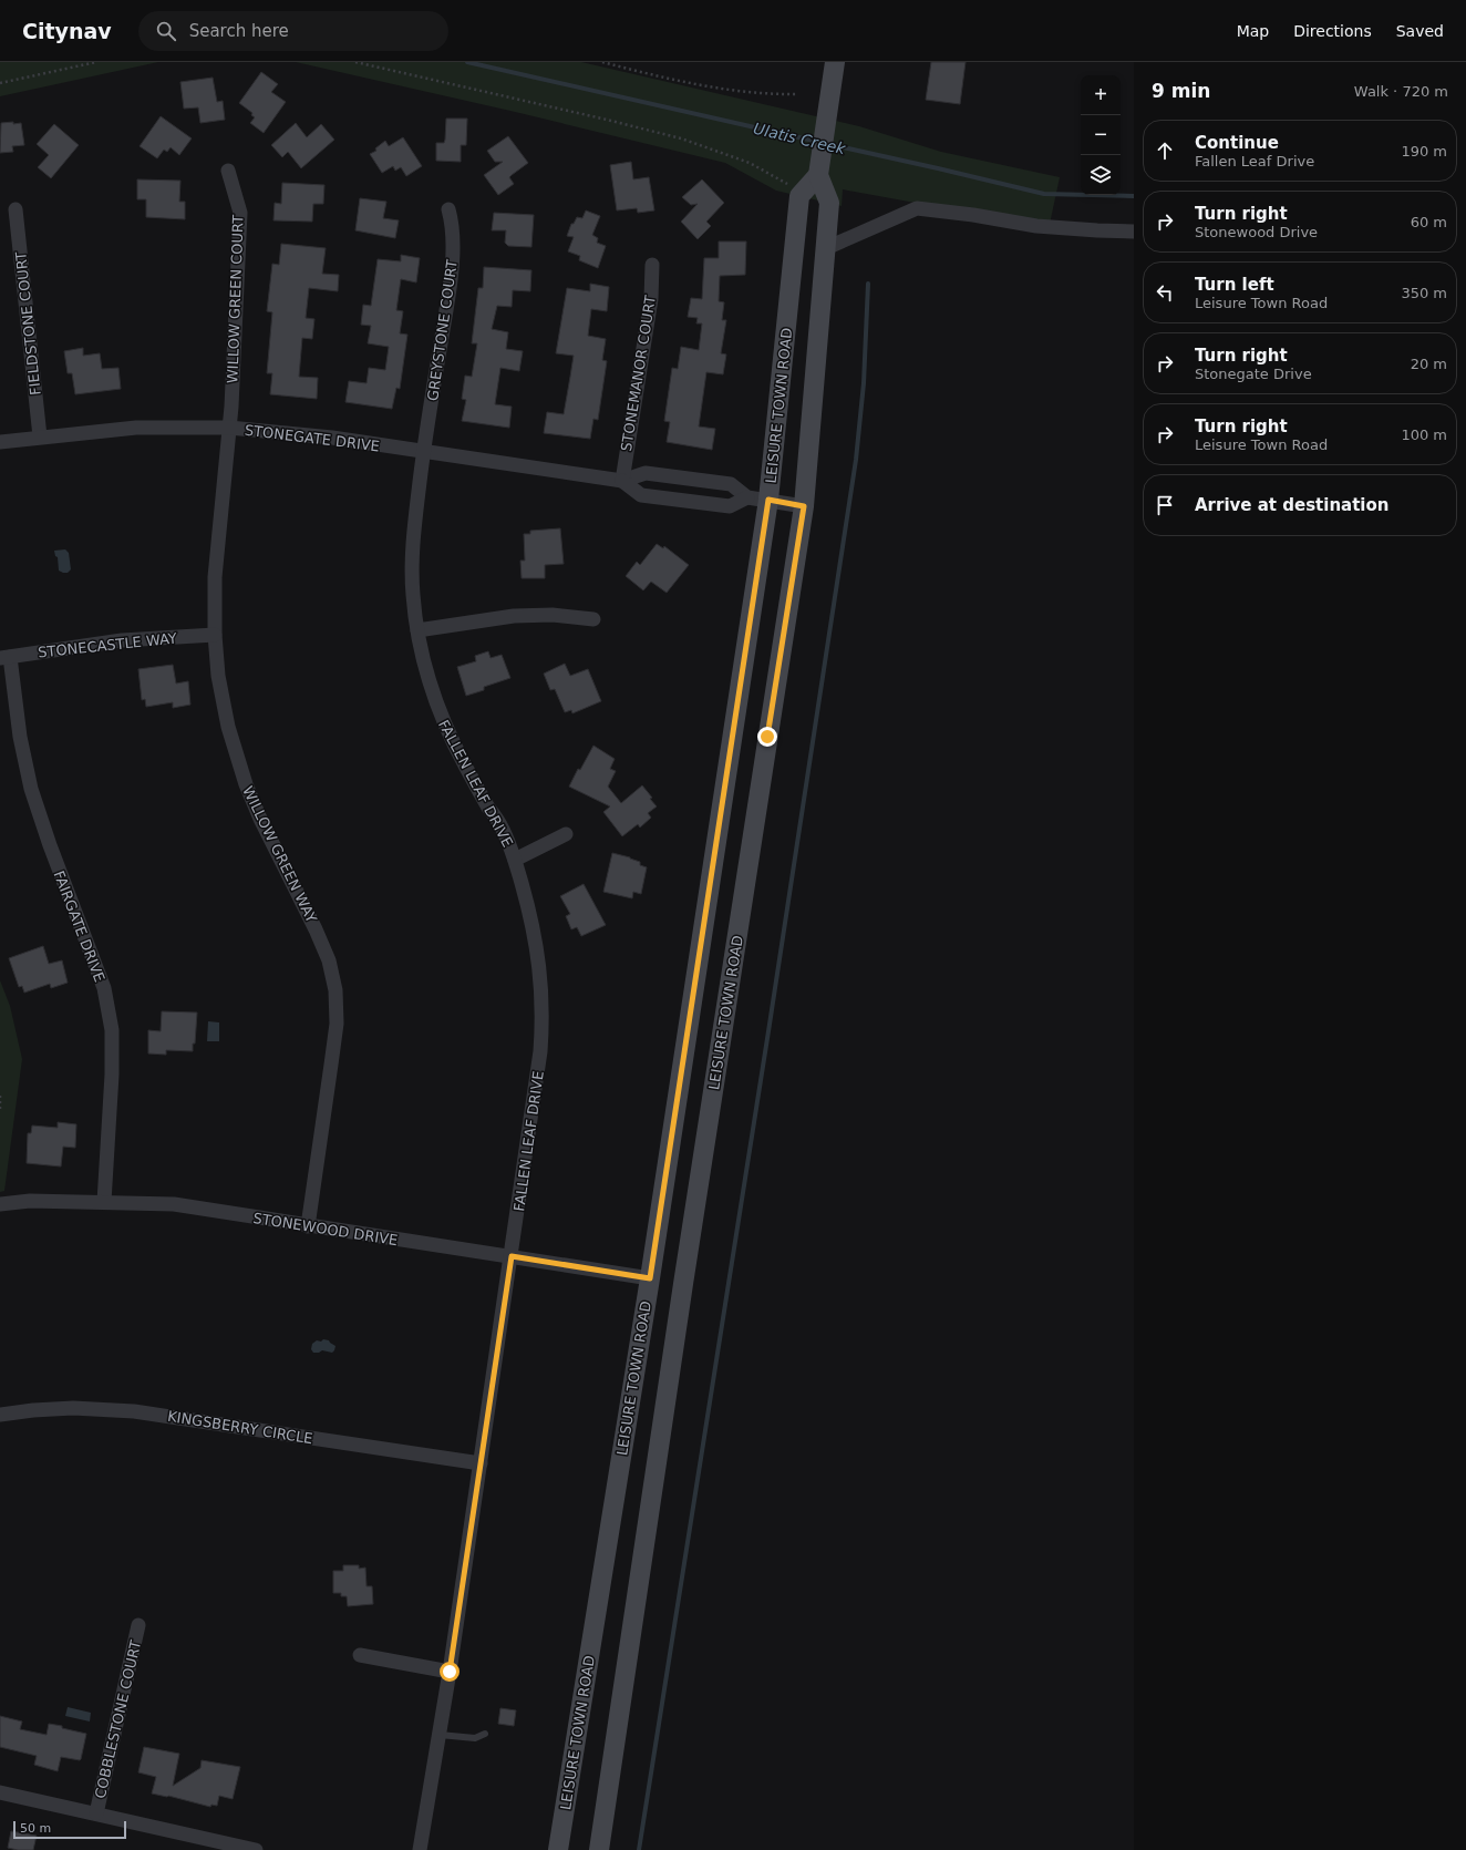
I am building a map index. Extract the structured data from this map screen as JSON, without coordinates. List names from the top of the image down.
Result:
{
  "streets": {
    "main road": ["LEISURE TOWN ROAD"],
    "street": [
      "WILLOW GREEN COURT",
      "FIELDSTONE COURT",
      "GREYSTONE COURT",
      "STONEMANOR COURT",
      "STONEGATE DRIVE",
      "STONECASTLE WAY",
      "FALLEN LEAF DRIVE",
      "WILLOW GREEN WAY",
      "FAIRGATE DRIVE",
      "STONEWOOD DRIVE",
      "KINGSBERRY CIRCLE",
      "COBBLESTONE COURT"
    ]
  },
  "crossings": [
    ["WILLOW GREEN COURT", "STONEGATE DRIVE"],
    ["WILLOW GREEN COURT", "WILLOW GREEN WAY"],
    ["FIELDSTONE COURT", "STONEGATE DRIVE"],
    ["GREYSTONE COURT", "STONEGATE DRIVE"],
    ["GREYSTONE COURT", "FALLEN LEAF DRIVE"],
    ["STONEMANOR COURT", "STONEGATE DRIVE"],
    ["LEISURE TOWN ROAD", "STONEWOOD DRIVE"],
    ["STONEGATE DRIVE", "FALLEN LEAF DRIVE"],
    ["STONEGATE DRIVE", "WILLOW GREEN WAY"],
    ["STONECASTLE WAY", "WILLOW GREEN WAY"],
    ["STONECASTLE WAY", "FAIRGATE DRIVE"],
    ["FALLEN LEAF DRIVE", "STONEWOOD DRIVE"],
    ["FALLEN LEAF DRIVE", "KINGSBERRY CIRCLE"],
    ["WILLOW GREEN WAY", "STONEWOOD DRIVE"],
    ["FAIRGATE DRIVE", "STONEWOOD DRIVE"]
  ],
  "water": ["Ulatis Creek"],
  "scale_bar": "50 m",
  "page": {
    "header": "Citynav",
    "search": "Search here",
    "nav": ["Map", "Directions", "Saved"],
    "heading": ["9 min", "Walk · 720 m"],
    "map_buttons": ["+", "−"],
    "list": [
      ["Continue", "Fallen Leaf Drive", "190 m"],
      ["Turn right", "Stonewood Drive", "60 m"],
      ["Turn left", "Leisure Town Road", "350 m"],
      ["Turn right", "Stonegate Drive", "20 m"],
      ["Turn right", "Leisure Town Road", "100 m"],
      "Arrive at destination"
    ],
    "scale": "50 m"
  }
}
